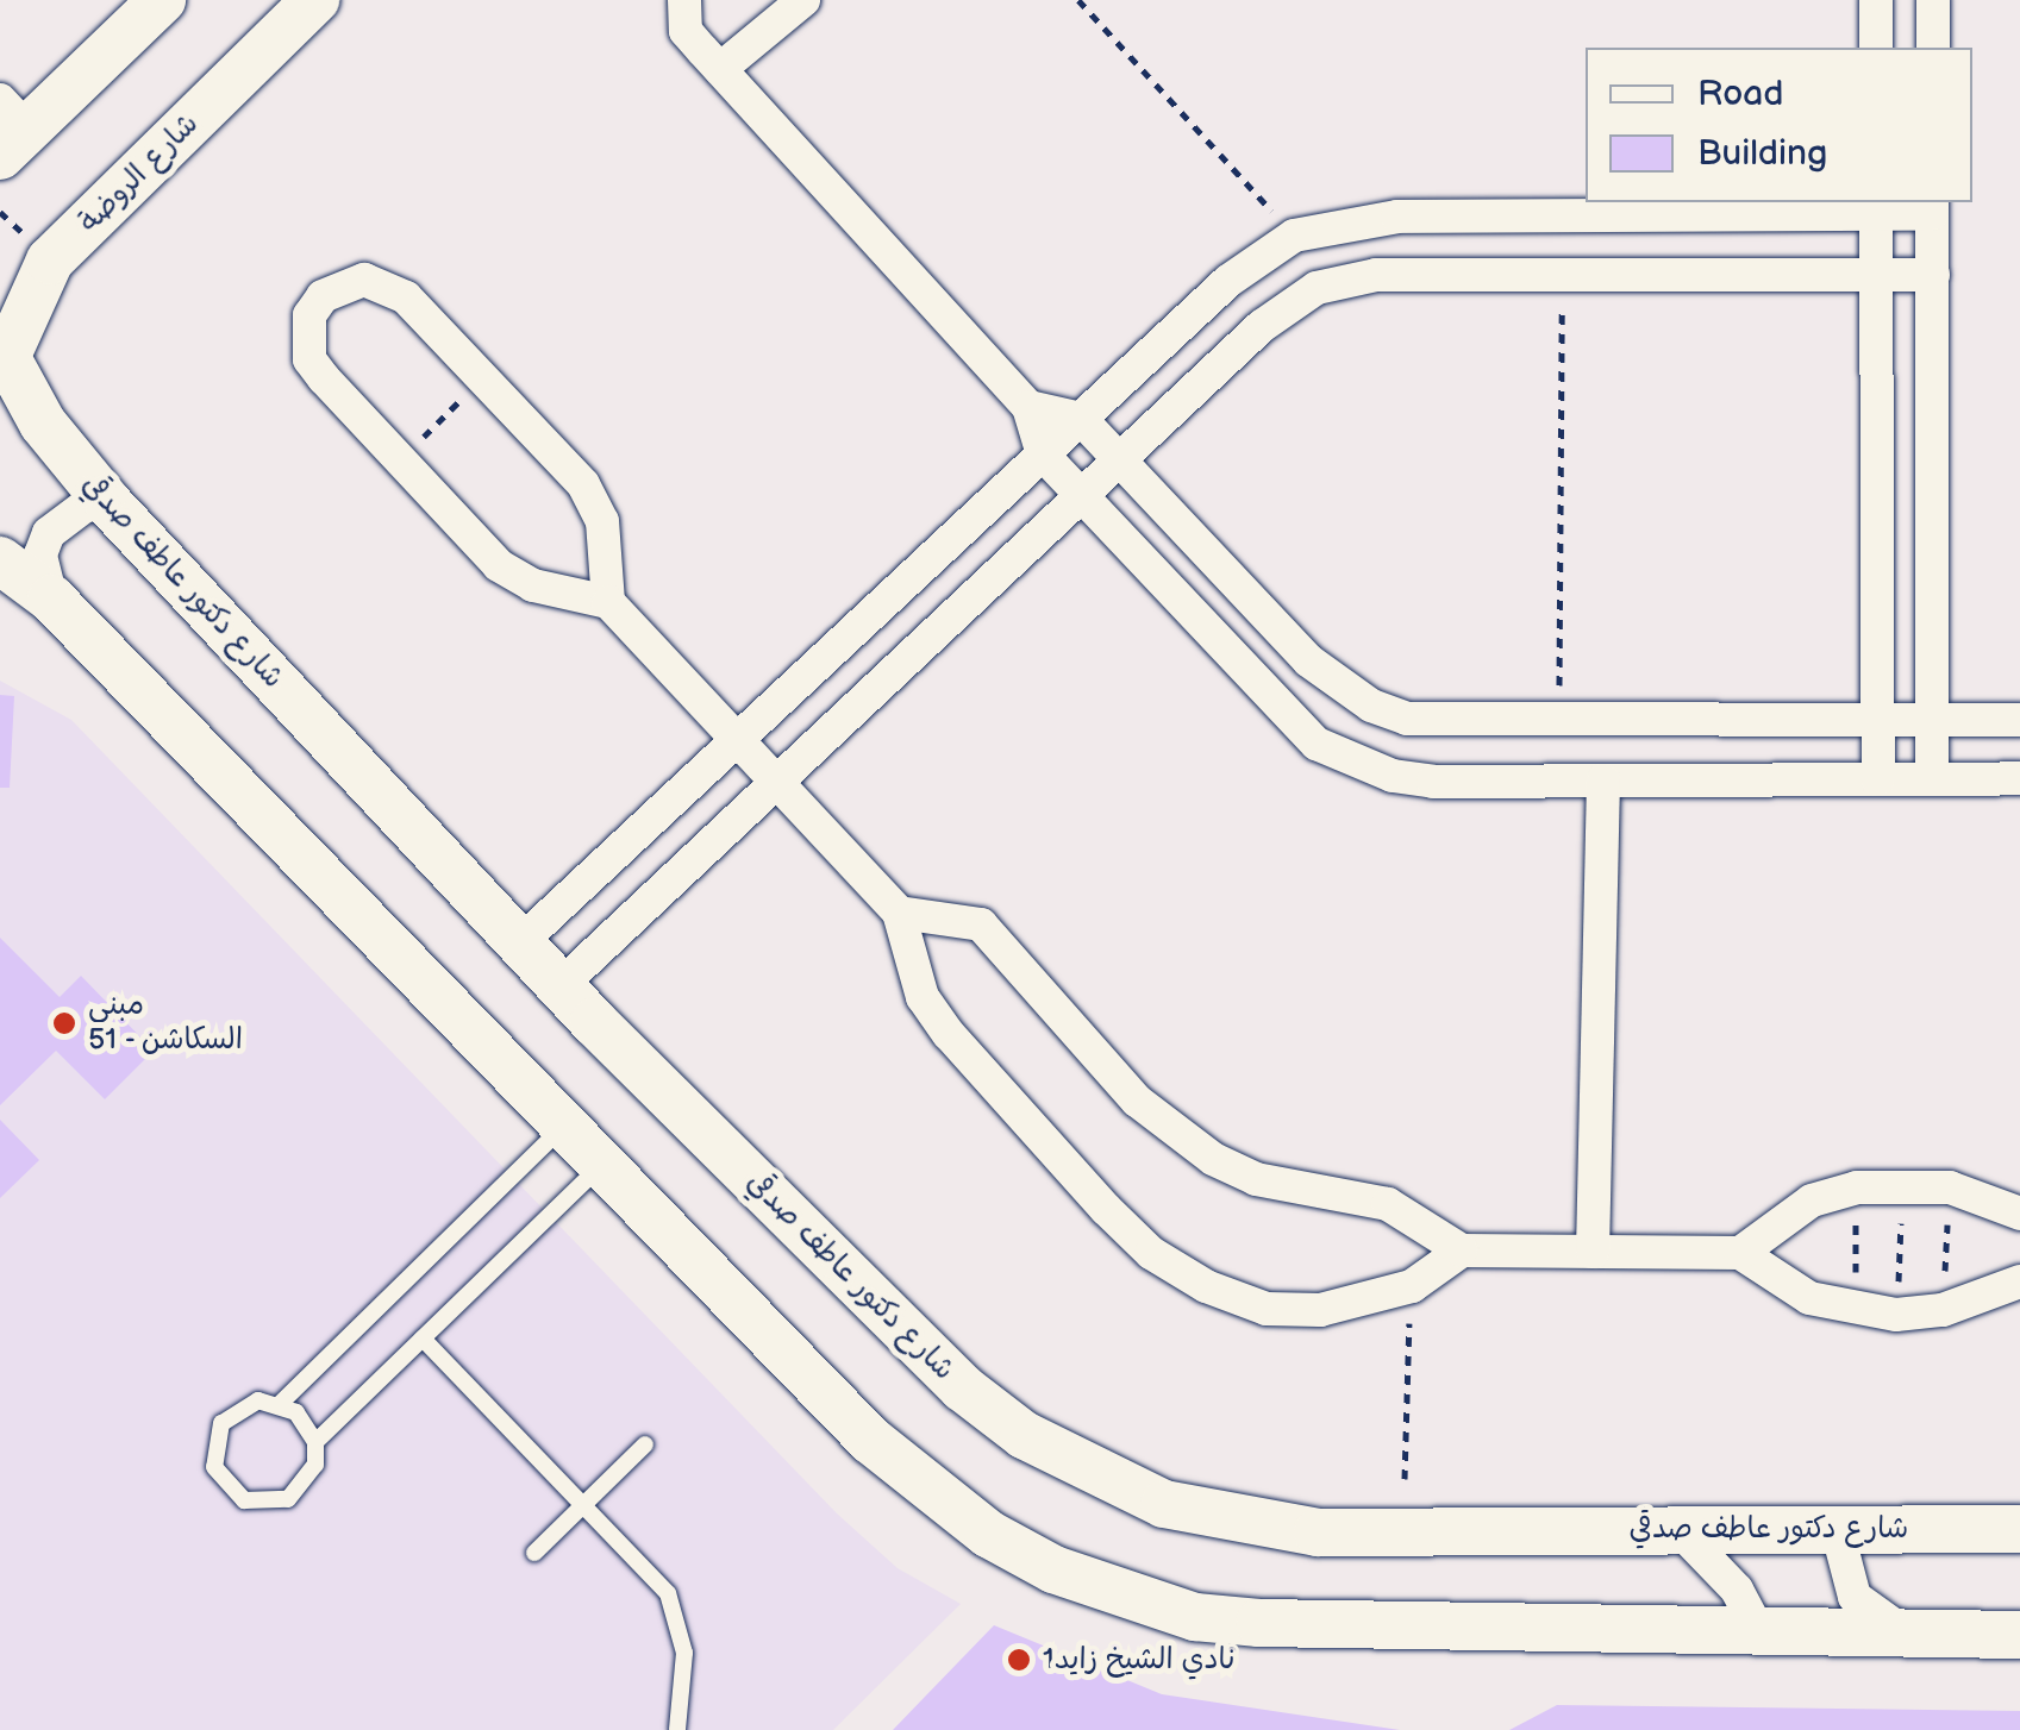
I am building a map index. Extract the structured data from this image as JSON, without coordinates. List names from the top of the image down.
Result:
{
  "streets": {
    "street": ["شارع الروضة", "شارع دكتور عاطف صدقي"]
  },
  "crossings": [
    ["شارع الروضة", "شارع دكتور عاطف صدقي"]
  ],
  "places": ["مبنى السكاشن - 51", "نادي الشيخ زايد1"],
  "legend": ["Road", "Building"]
}
